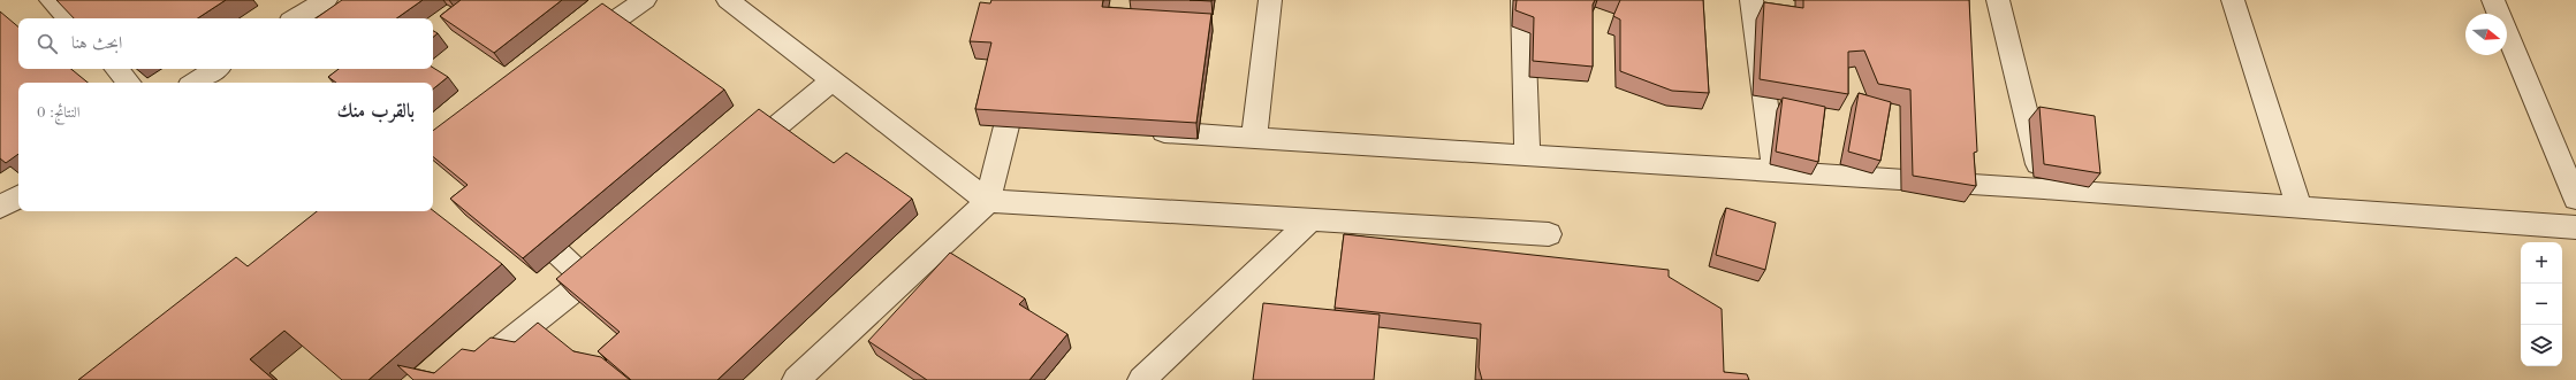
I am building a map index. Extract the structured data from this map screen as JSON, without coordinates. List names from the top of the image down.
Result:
{
  "north": "right",
  "page": {
    "search": "ابحث هنا",
    "heading": ["بالقرب منك", "النتائج: 0"],
    "map_buttons": ["+", "−"]
  }
}
